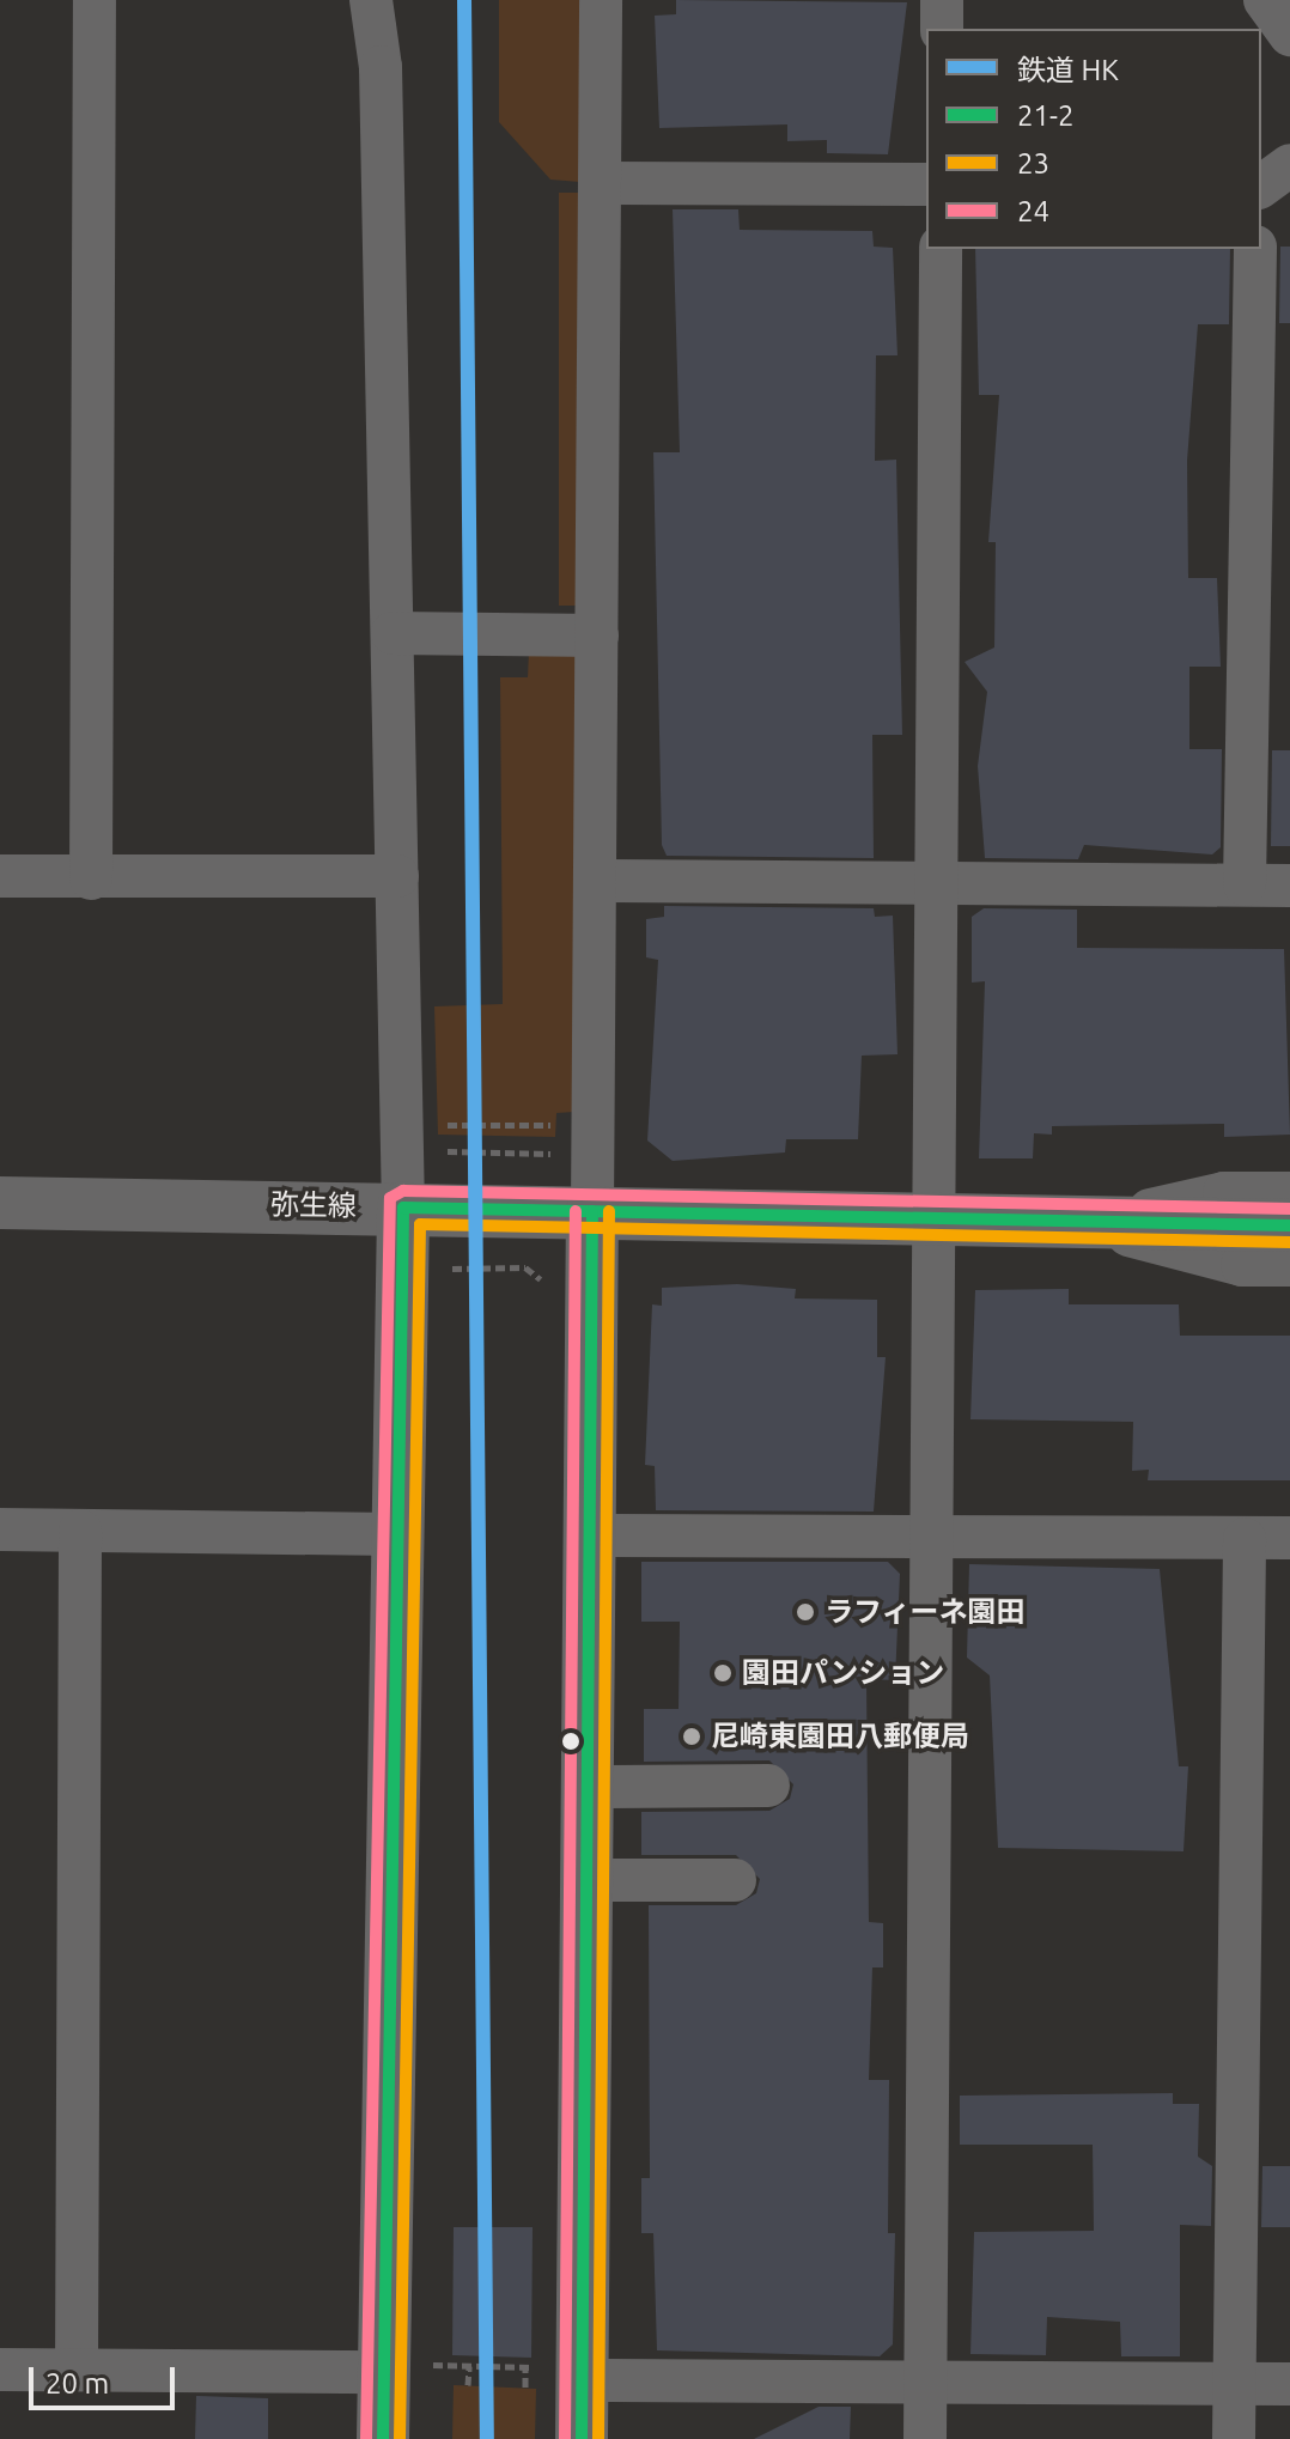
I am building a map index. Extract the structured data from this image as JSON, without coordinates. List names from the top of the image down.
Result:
{
  "streets": {
    "street": ["弥生線"]
  },
  "places": ["ラフィーネ園田", "園田パンション", "尼崎東園田八郵便局"],
  "lines": [
    "rail line HK",
    "transit line 24",
    "transit line 21-2",
    "transit line 23"
  ],
  "legend": [
    "鉄道 HK",
    "21-2",
    "23",
    "24"
  ],
  "scale_bar": "20 m"
}
